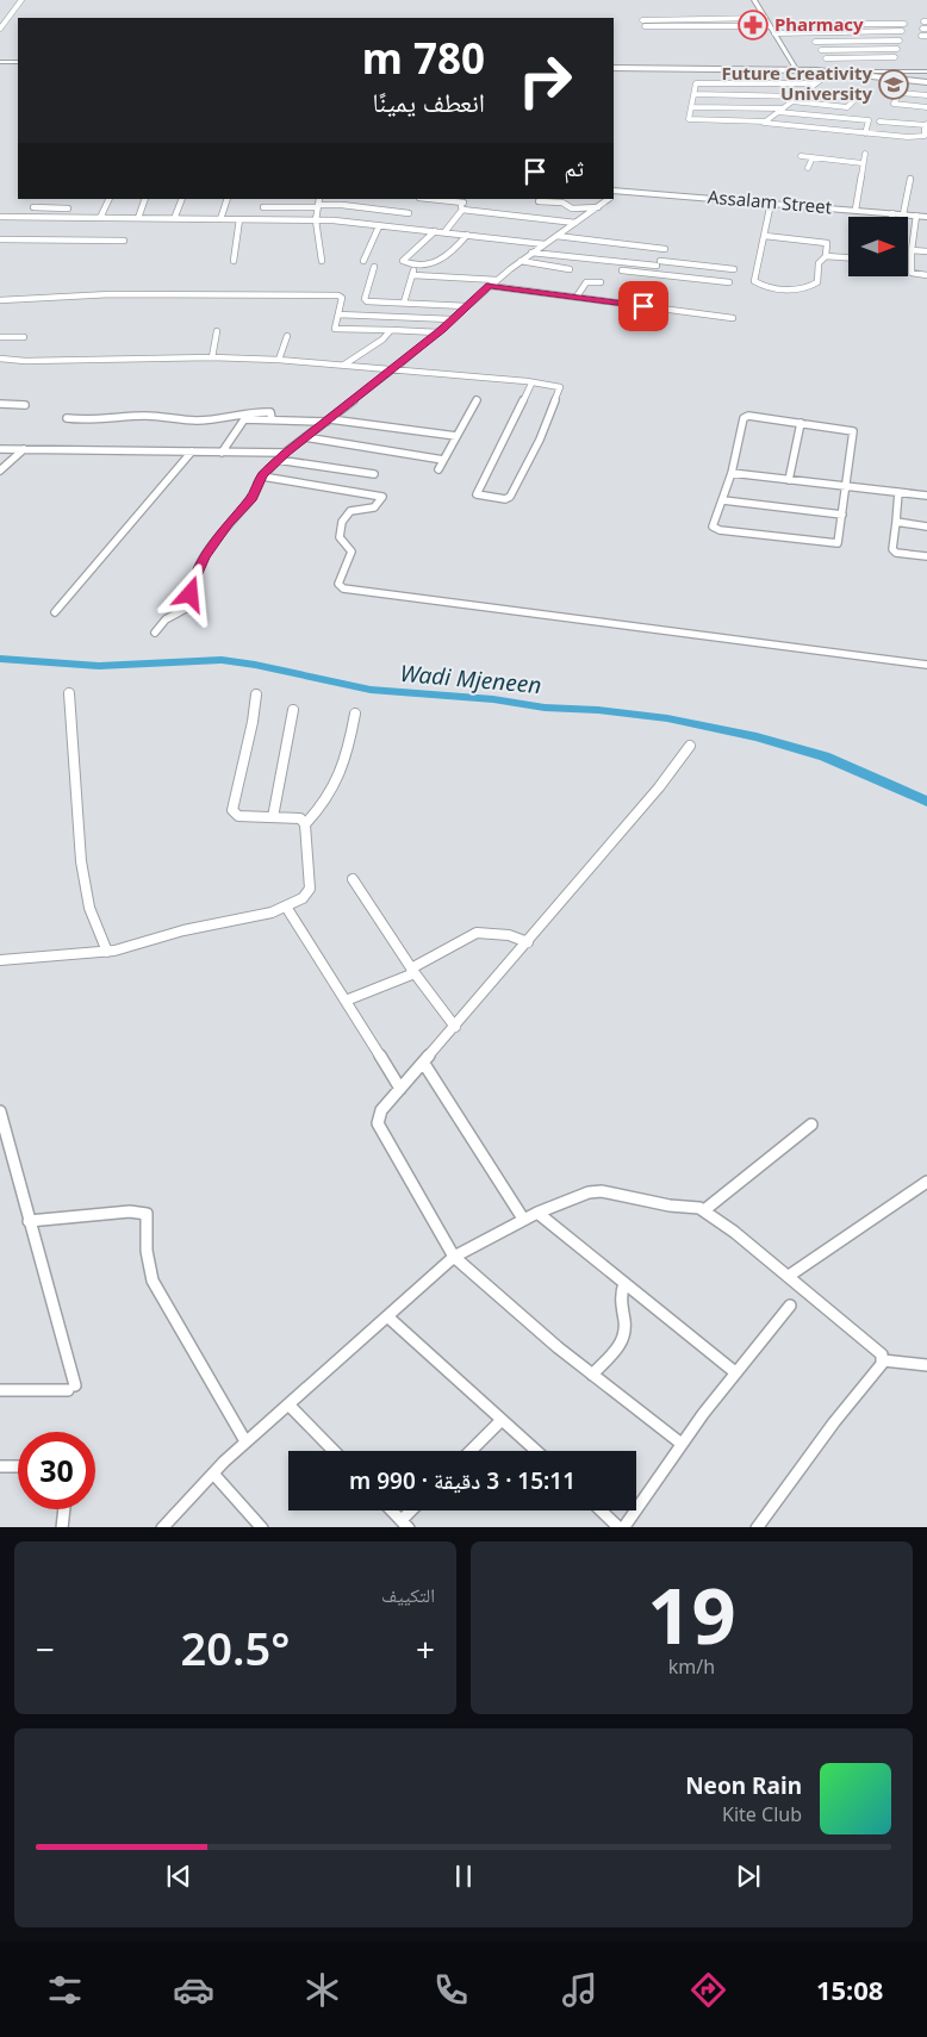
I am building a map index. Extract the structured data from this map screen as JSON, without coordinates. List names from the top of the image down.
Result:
{
  "streets": {
    "main road": ["Assalam Street"]
  },
  "water": ["Wadi Mjeneen"],
  "places": {
    "pharmacy": ["Pharmacy"],
    "school or university": ["Future Creativity University"]
  },
  "north": "right",
  "page": {
    "turn": ["780 m", "انعطف يمينًا"],
    "then": "ثم",
    "limit": "30",
    "trip": "15:11 · 3 دقيقة · 990 m",
    "tile": [
      ["19", "km/h"],
      "التكييف"
    ],
    "heat": ["−", "20.5°", "+"],
    "song": ["Neon Rain", "Kite Club"],
    "tabs": "15:08"
  }
}
